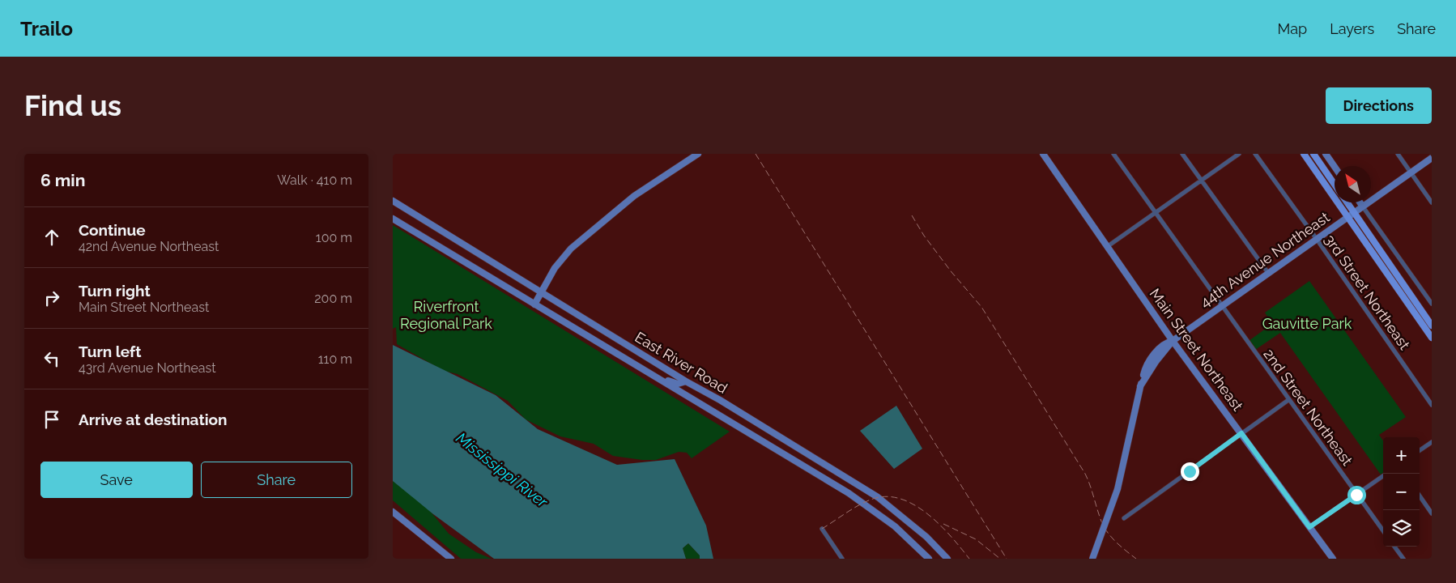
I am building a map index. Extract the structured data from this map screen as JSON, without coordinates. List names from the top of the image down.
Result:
{
  "streets": {
    "street": [
      "44th Avenue Northeast",
      "3rd Street Northeast",
      "Main Street Northeast",
      "East River Road",
      "2nd Street Northeast"
    ]
  },
  "crossings": [
    ["44th Avenue Northeast", "3rd Street Northeast"],
    ["44th Avenue Northeast", "Main Street Northeast"],
    ["44th Avenue Northeast", "2nd Street Northeast"]
  ],
  "water": ["Mississippi River"],
  "parks": ["Riverfront Regional Park", "Gauvitte Park"],
  "north": "top left",
  "page": {
    "header": "Trailo",
    "nav": ["Map", "Layers", "Share"],
    "buttons": [
      "Directions",
      ["Save", "Share"]
    ],
    "title": "Find us",
    "heading": ["6 min", "Walk · 410 m"],
    "list": [
      ["Continue", "42nd Avenue Northeast", "100 m"],
      ["Turn right", "Main Street Northeast", "200 m"],
      ["Turn left", "43rd Avenue Northeast", "110 m"],
      "Arrive at destination"
    ],
    "map_buttons": ["+", "−"]
  }
}
